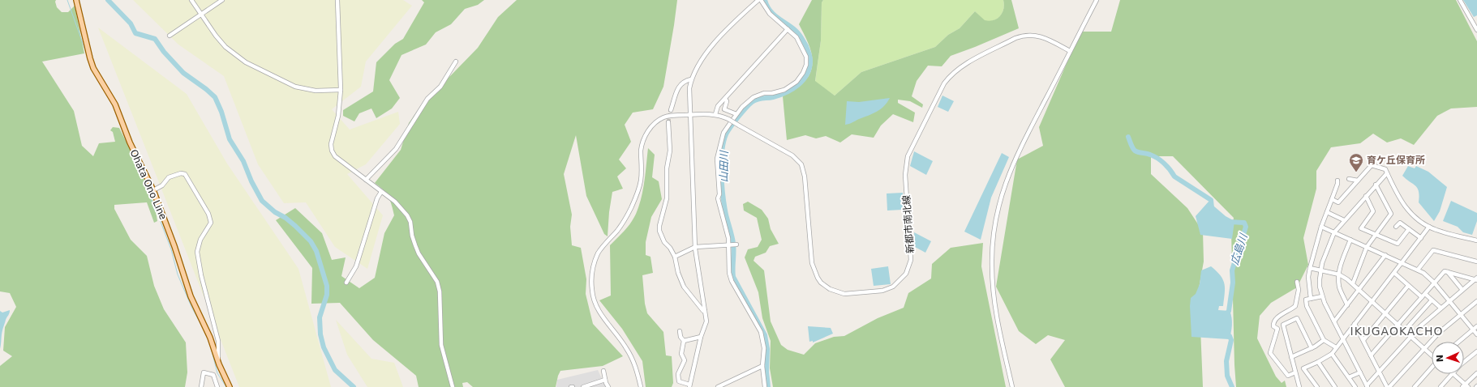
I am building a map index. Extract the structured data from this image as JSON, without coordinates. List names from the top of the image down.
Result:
{
  "streets": {
    "main road": ["Ohata Ono Line"],
    "street": ["新都市南北線"]
  },
  "districts": ["IKUGAOKACHO"],
  "water": ["山田川", "広島川"],
  "places": {
    "school or university": ["育ケ丘保育所"]
  },
  "north": "left"
}
